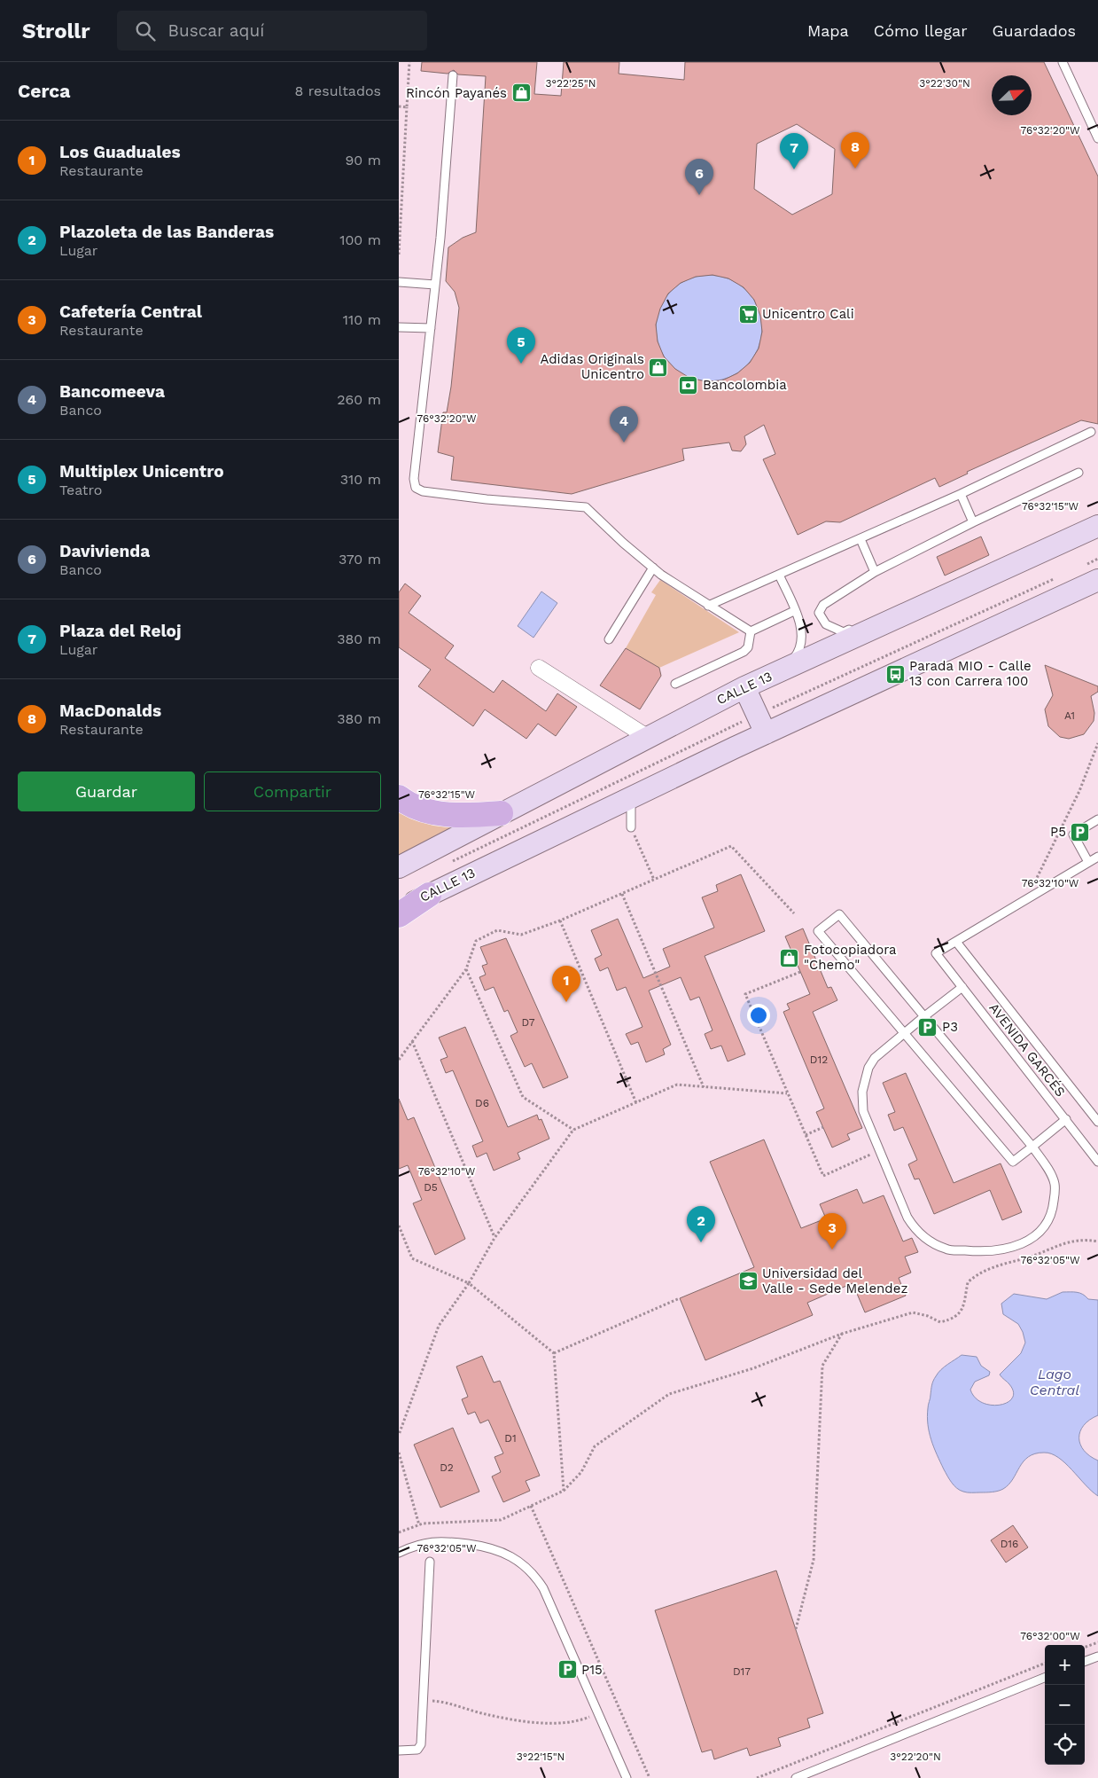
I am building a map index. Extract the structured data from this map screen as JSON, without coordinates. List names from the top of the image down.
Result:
{
  "streets": {
    "main road": ["CALLE 13"],
    "lane": ["AVENIDA GARCÉS"]
  },
  "water": ["Lago Central"],
  "places": {
    "shop": ["Rincón Payanés", "Adidas Originals Unicentro", "Fotocopiadora \"Chemo\""],
    "supermarket": ["Unicentro Cali"],
    "bank": ["Bancolombia"],
    "bus stop": ["Parada MIO - Calle 13 con Carrera 100"],
    "parking": ["P5", "P3", "P15"],
    "school or university": ["Universidad del Valle - Sede Melendez"]
  },
  "house_numbers": [
    "A1",
    "D7",
    "D12",
    "D6",
    "D5",
    "D1",
    "D2",
    "D16",
    "D17"
  ],
  "north": "top right",
  "page": {
    "header": "Strollr",
    "search": "Buscar aquí",
    "nav": ["Mapa", "Cómo llegar", "Guardados"],
    "heading": ["Cerca", "8 resultados"],
    "list": [
      {
        "mark": "1",
        "name": "Los Guaduales",
        "note": "Restaurante",
        "value": "90 m"
      },
      {
        "mark": "2",
        "name": "Plazoleta de las Banderas",
        "note": "Lugar",
        "value": "100 m"
      },
      {
        "mark": "3",
        "name": "Cafetería Central",
        "note": "Restaurante",
        "value": "110 m"
      },
      {
        "mark": "4",
        "name": "Bancomeeva",
        "note": "Banco",
        "value": "260 m"
      },
      {
        "mark": "5",
        "name": "Multiplex Unicentro",
        "note": "Teatro",
        "value": "310 m"
      },
      {
        "mark": "6",
        "name": "Davivienda",
        "note": "Banco",
        "value": "370 m"
      },
      {
        "mark": "7",
        "name": "Plaza del Reloj",
        "note": "Lugar",
        "value": "380 m"
      },
      {
        "mark": "8",
        "name": "MacDonalds",
        "note": "Restaurante",
        "value": "380 m"
      }
    ],
    "pins": [
      "8",
      "7",
      "6",
      "5",
      "4",
      "1",
      "2",
      "3"
    ],
    "buttons": ["Guardar", "Compartir"],
    "map_buttons": ["+", "−"]
  },
  "coordinates": [
    "3°22'30\"N",
    "3°22'25\"N",
    "76°32'20\"W",
    "76°32'15\"W",
    "76°32'10\"W",
    "76°32'05\"W",
    "76°32'00\"W",
    "3°22'15\"N",
    "3°22'20\"N"
  ]
}
